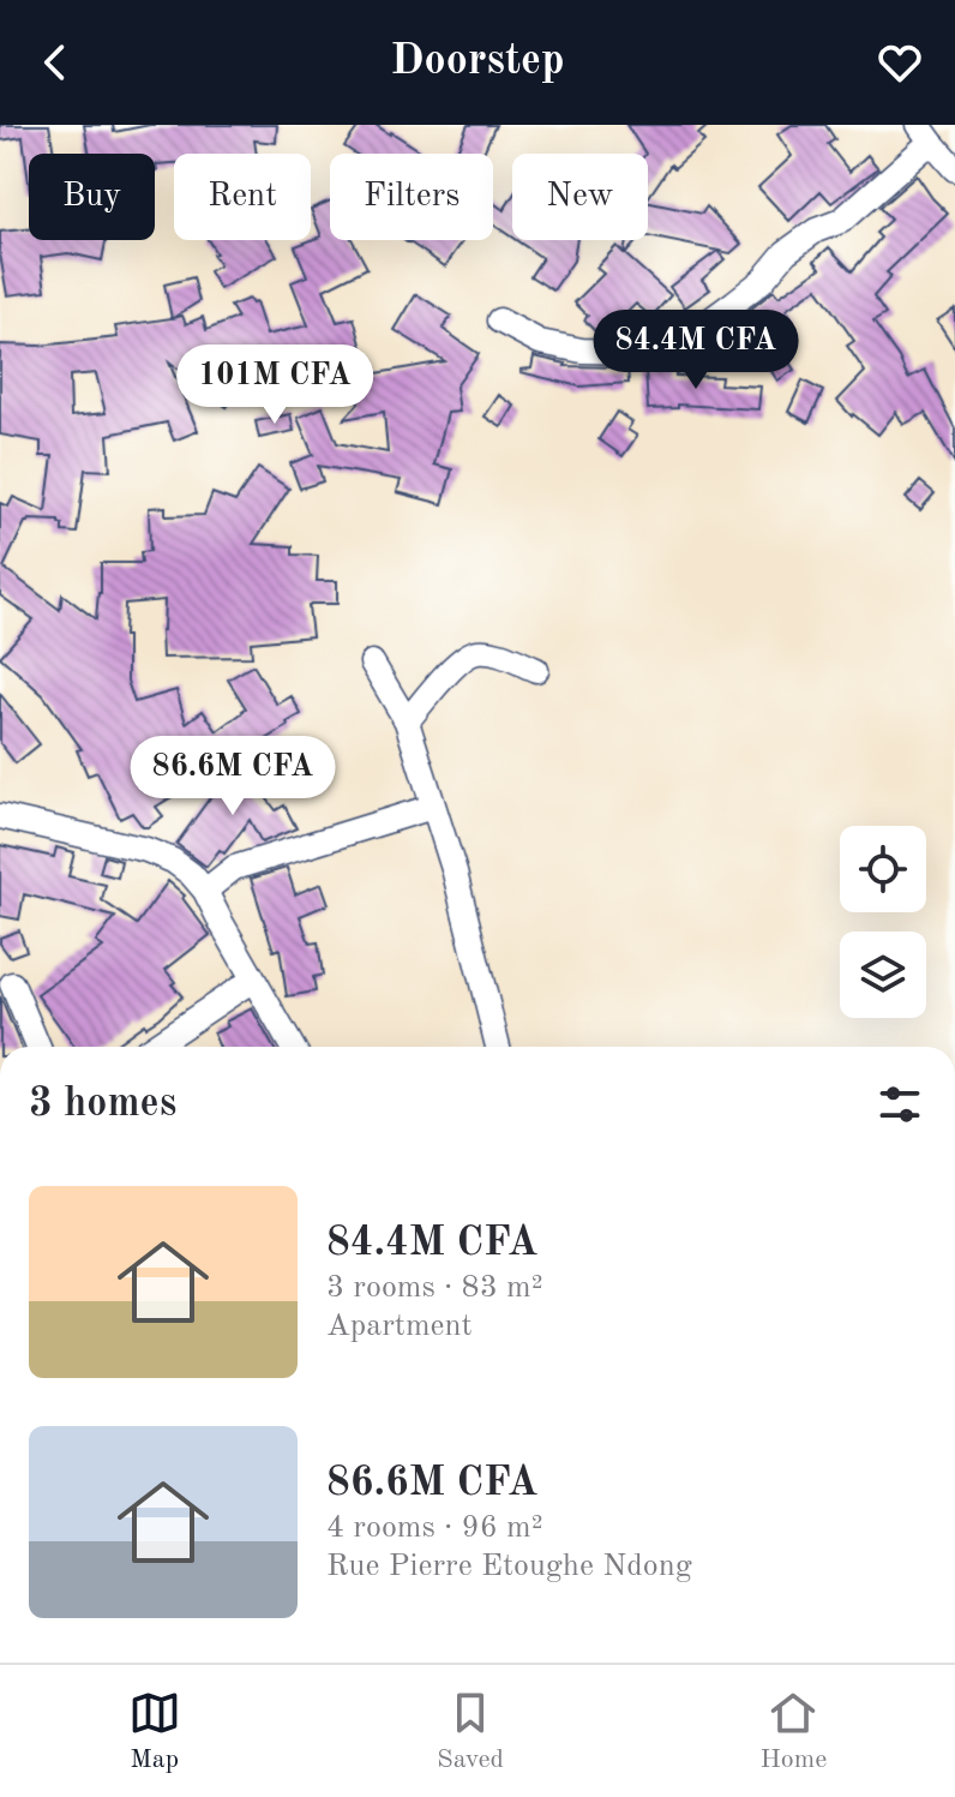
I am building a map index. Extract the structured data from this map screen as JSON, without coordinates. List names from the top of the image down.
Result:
{
  "page": {
    "header": "Doorstep",
    "chip": [
      "Buy",
      "Rent",
      "Filters",
      "New"
    ],
    "price": ["84.4M CFA", "101M CFA", "86.6M CFA"],
    "heading": "3 homes",
    "list": [
      {
        "name": "84.4M CFA",
        "note": "3 rooms · 83 m² · Apartment"
      },
      {
        "name": "86.6M CFA",
        "note": "4 rooms · 96 m² · Rue Pierre Etoughe Ndong"
      }
    ],
    "tabs": ["Map", "Saved", "Home"]
  }
}
